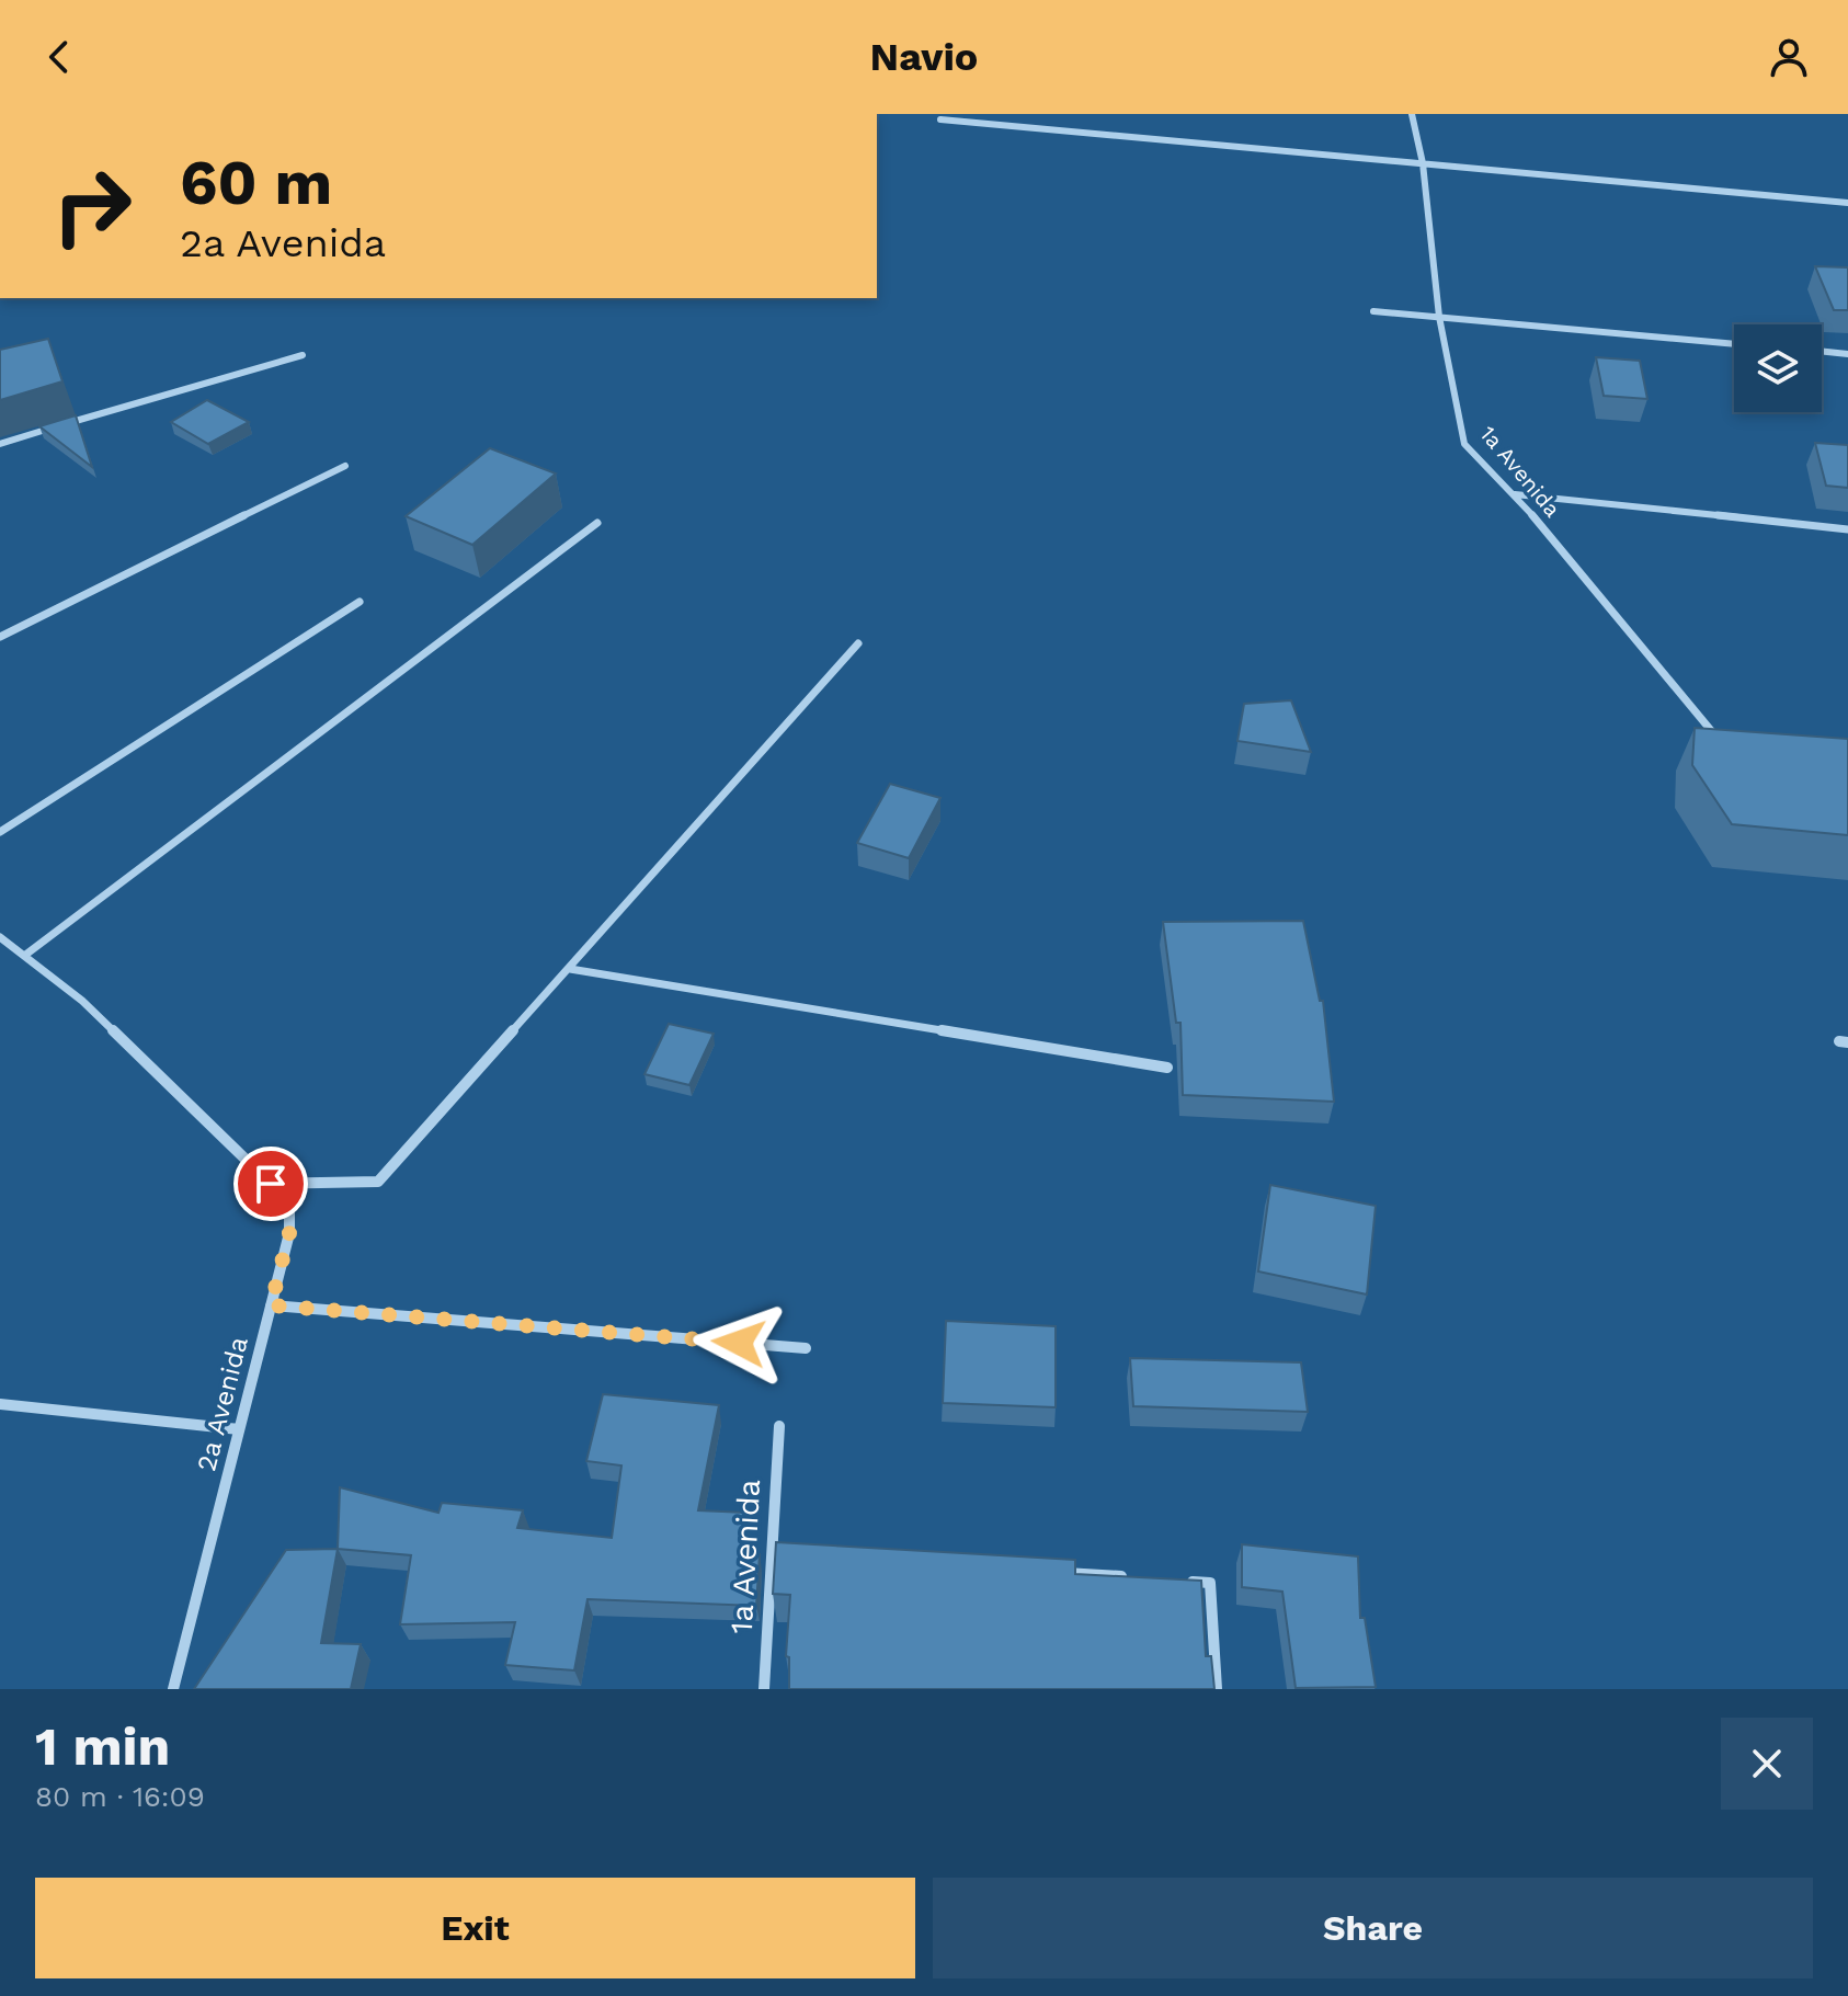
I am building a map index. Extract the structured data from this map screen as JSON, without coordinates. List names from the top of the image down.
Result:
{
  "streets": {
    "street": ["1a Avenida", "2a Avenida"]
  },
  "page": {
    "header": "Navio",
    "turn": ["60 m", "2a Avenida"],
    "heading": ["1 min", "80 m · 16:09"],
    "buttons": ["Exit", "Share"]
  }
}
